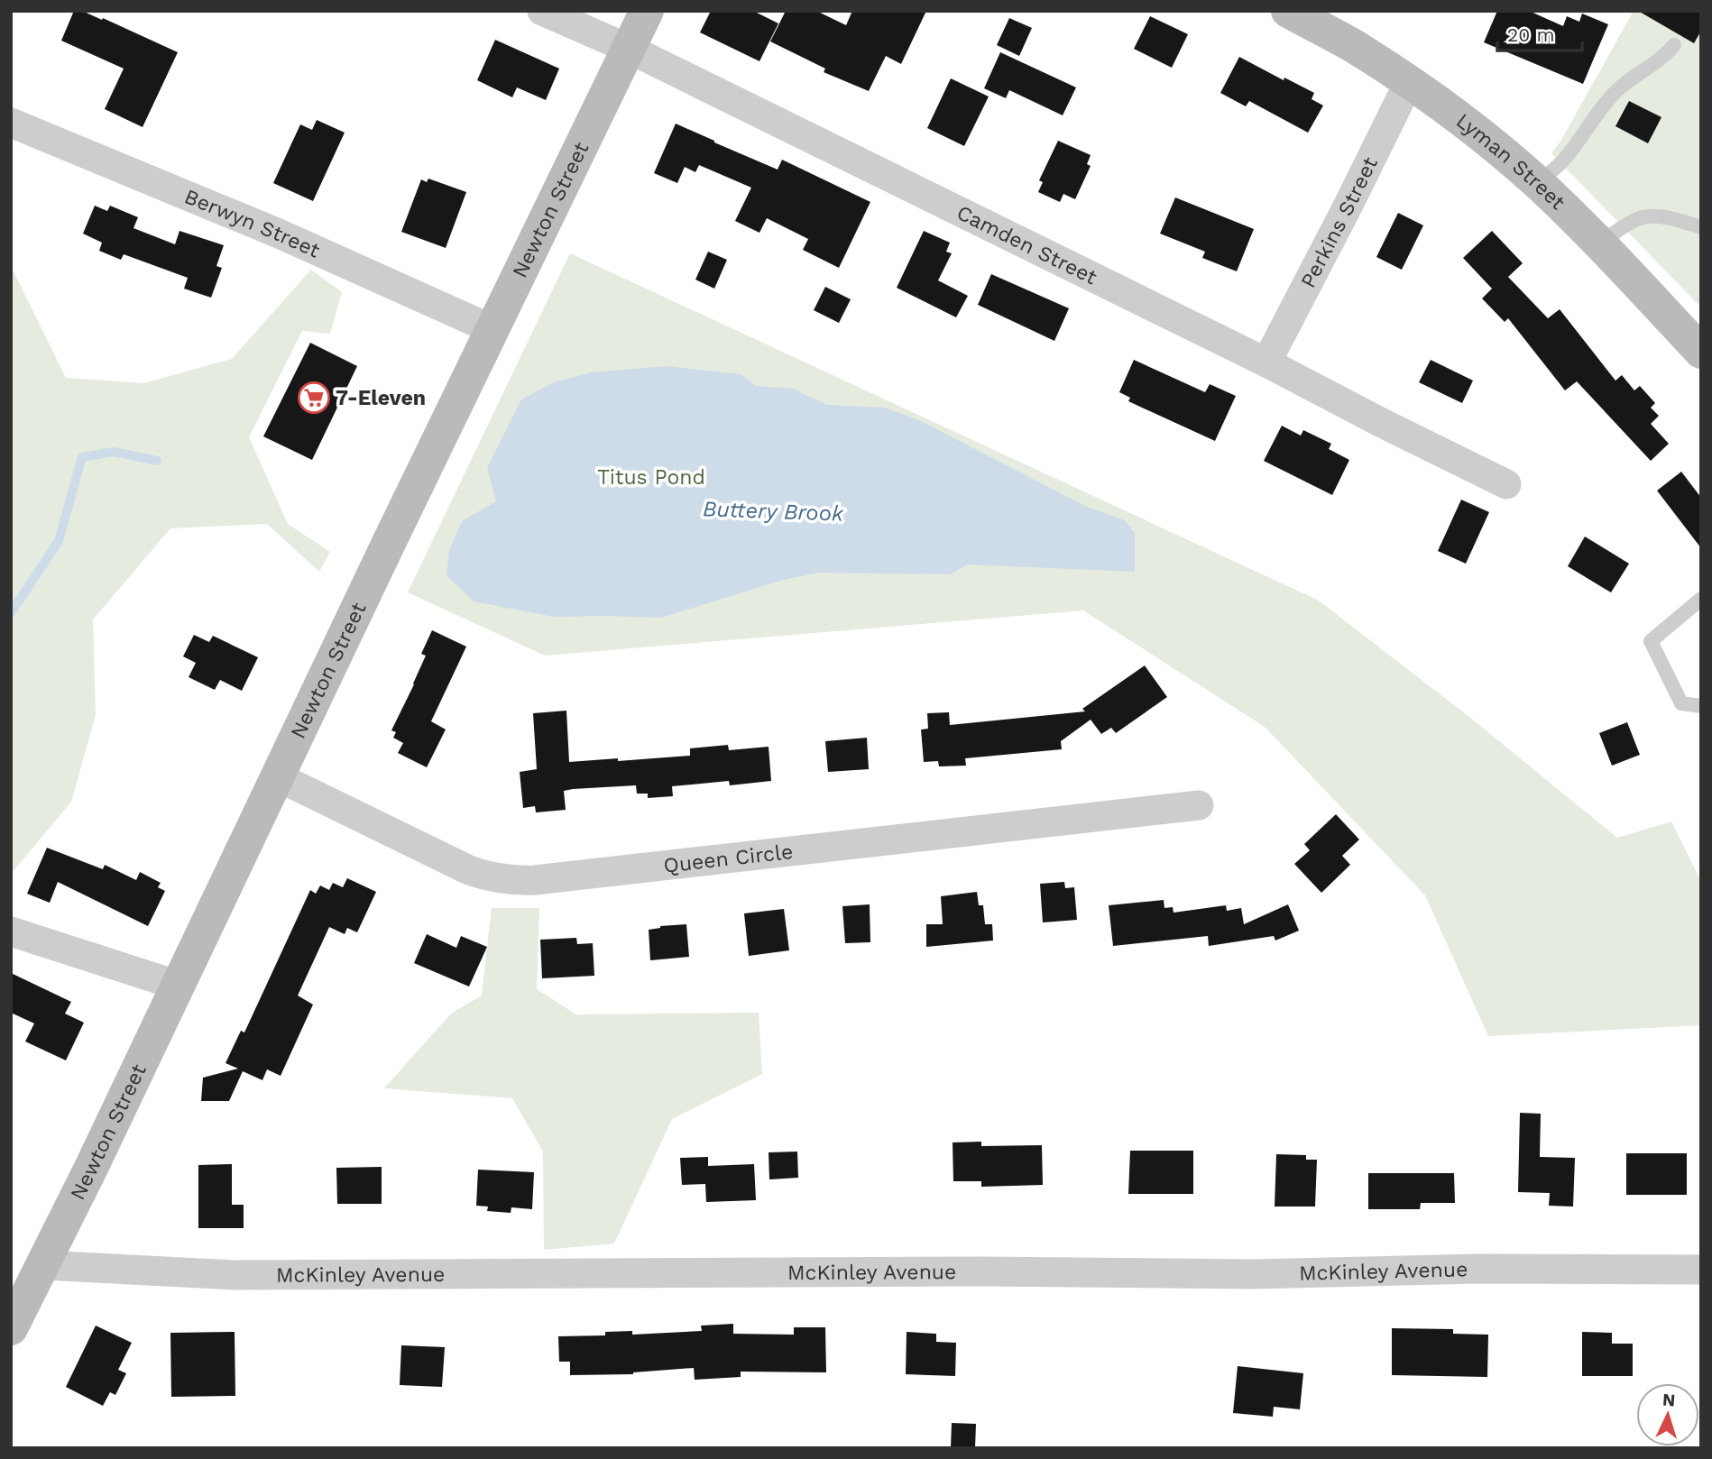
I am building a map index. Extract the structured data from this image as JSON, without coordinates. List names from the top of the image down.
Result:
{
  "streets": {
    "main road": ["Lyman Street", "Newton Street"],
    "street": [
      "Perkins Street",
      "Berwyn Street",
      "Camden Street",
      "Queen Circle",
      "McKinley Avenue"
    ]
  },
  "crossings": [
    ["Lyman Street", "Perkins Street"],
    ["Newton Street", "Berwyn Street"],
    ["Newton Street", "Camden Street"],
    ["Newton Street", "Queen Circle"],
    ["Newton Street", "McKinley Avenue"],
    ["Perkins Street", "Camden Street"]
  ],
  "water": ["Buttery Brook"],
  "parks": ["Titus Pond"],
  "places": {
    "supermarket": ["7-Eleven"]
  },
  "scale_bar": "20 m",
  "north": "top"
}
